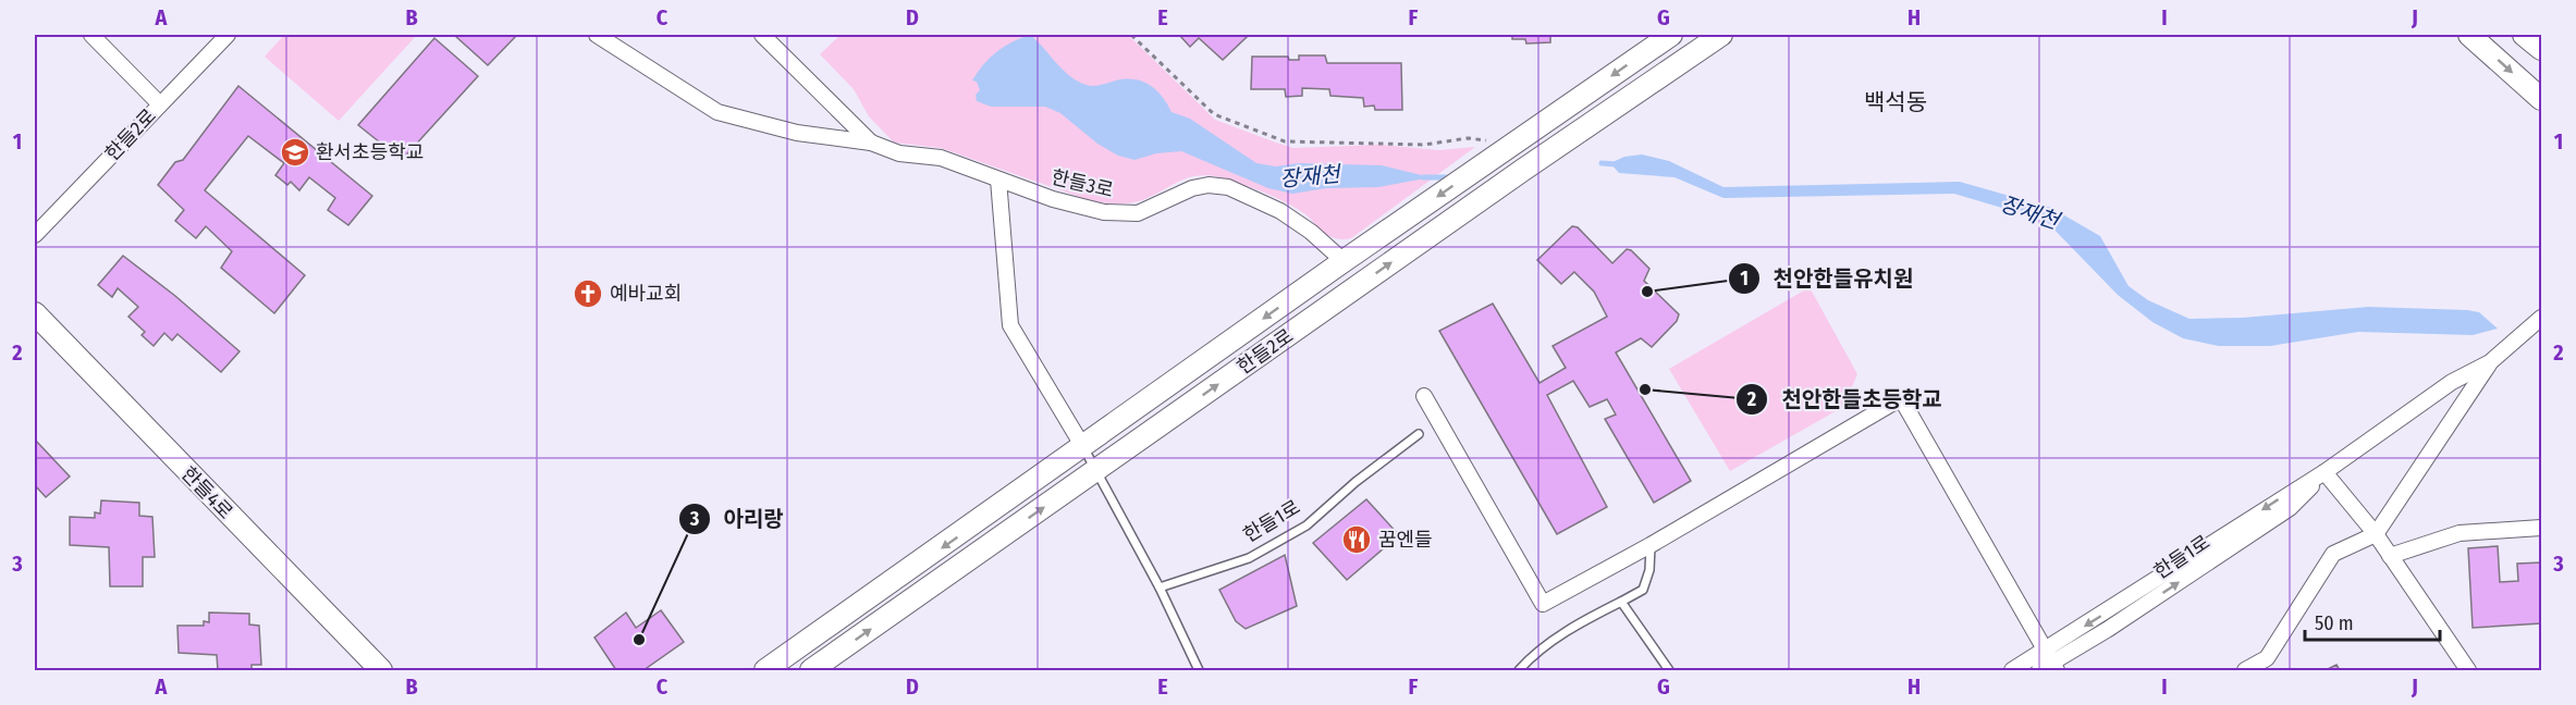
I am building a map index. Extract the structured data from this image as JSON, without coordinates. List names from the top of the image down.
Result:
{
  "streets": {
    "street": [
      "한들2로",
      "한들3로",
      "한들4로",
      "한들1로"
    ]
  },
  "crossings": [
    ["한들2로", "한들3로"]
  ],
  "districts": ["백석동"],
  "water": ["장재천"],
  "places": {
    "school or university": ["환서초등학교"],
    "other": ["천안한들유치원", "천안한들초등학교", "아리랑"],
    "church": ["예바교회"],
    "restaurant": ["꿈엔들"]
  },
  "scale_bar": "50 m",
  "grid": {
    "columns": [
      "A",
      "B",
      "C",
      "D",
      "E",
      "F",
      "G",
      "H",
      "I",
      "J"
    ],
    "rows": ["1", "2", "3"]
  }
}
